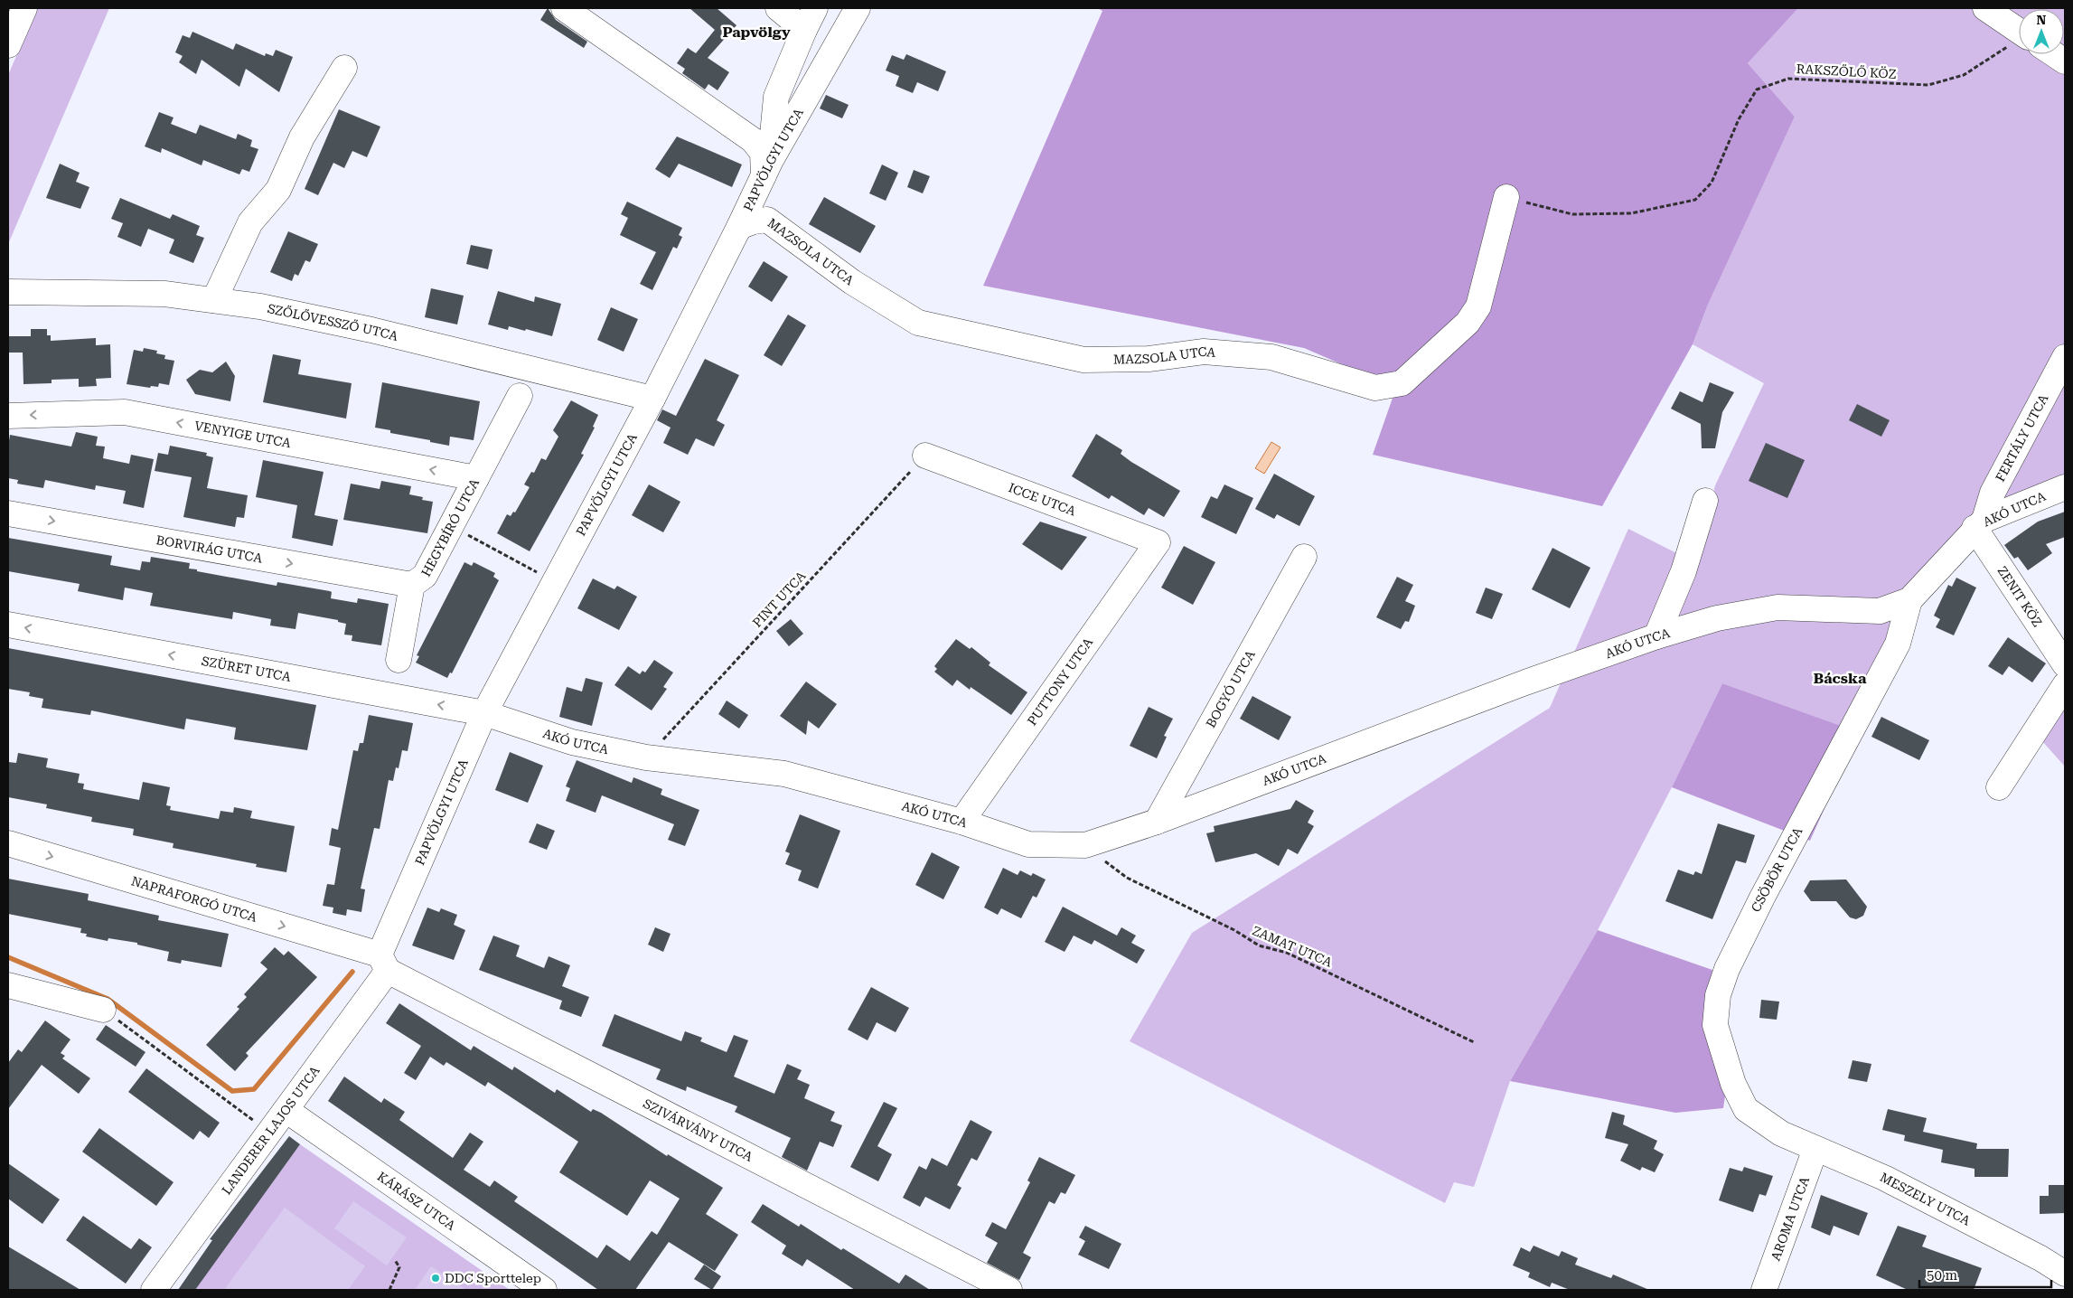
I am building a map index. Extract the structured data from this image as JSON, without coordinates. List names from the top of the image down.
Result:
{
  "streets": {
    "street": [
      "PAPVÖLGYI UTCA",
      "MAZSOLA UTCA",
      "SZŐLŐVESSZŐ UTCA",
      "VENYIGE UTCA",
      "FERTÁLY UTCA",
      "ICCE UTCA",
      "AKÓ UTCA",
      "HEGYBÍRÓ UTCA",
      "BORVIRÁG UTCA",
      "ZENIT KÖZ",
      "SZÜRET UTCA",
      "PUTTONY UTCA",
      "BOGYÓ UTCA",
      "CSÖBÖR UTCA",
      "NAPRAFORGÓ UTCA",
      "LANDERER LAJOS UTCA",
      "SZIVÁRVÁNY UTCA",
      "MESZELY UTCA",
      "KÁRÁSZ UTCA",
      "AROMA UTCA"
    ],
    "path": ["RAKSZŐLŐ KÖZ", "PINT UTCA", "ZAMAT UTCA"]
  },
  "crossings": [
    ["RAKSZŐLŐ KÖZ", "MAZSOLA UTCA"],
    ["PAPVÖLGYI UTCA", "MAZSOLA UTCA"],
    ["PAPVÖLGYI UTCA", "SZŐLŐVESSZŐ UTCA"],
    ["PAPVÖLGYI UTCA", "AKÓ UTCA"],
    ["PAPVÖLGYI UTCA", "SZÜRET UTCA"],
    ["PAPVÖLGYI UTCA", "NAPRAFORGÓ UTCA"],
    ["PAPVÖLGYI UTCA", "LANDERER LAJOS UTCA"],
    ["PAPVÖLGYI UTCA", "SZIVÁRVÁNY UTCA"],
    ["VENYIGE UTCA", "HEGYBÍRÓ UTCA"],
    ["FERTÁLY UTCA", "AKÓ UTCA"],
    ["FERTÁLY UTCA", "ZENIT KÖZ"],
    ["ICCE UTCA", "PINT UTCA"],
    ["ICCE UTCA", "PUTTONY UTCA"],
    ["AKÓ UTCA", "ZENIT KÖZ"],
    ["AKÓ UTCA", "PINT UTCA"],
    ["AKÓ UTCA", "SZÜRET UTCA"],
    ["AKÓ UTCA", "PUTTONY UTCA"],
    ["AKÓ UTCA", "BOGYÓ UTCA"],
    ["AKÓ UTCA", "CSÖBÖR UTCA"],
    ["AKÓ UTCA", "ZAMAT UTCA"],
    ["HEGYBÍRÓ UTCA", "BORVIRÁG UTCA"],
    ["HEGYBÍRÓ UTCA", "SZÜRET UTCA"],
    ["CSÖBÖR UTCA", "MESZELY UTCA"],
    ["NAPRAFORGÓ UTCA", "LANDERER LAJOS UTCA"],
    ["NAPRAFORGÓ UTCA", "SZIVÁRVÁNY UTCA"],
    ["LANDERER LAJOS UTCA", "SZIVÁRVÁNY UTCA"],
    ["LANDERER LAJOS UTCA", "KÁRÁSZ UTCA"],
    ["MESZELY UTCA", "AROMA UTCA"]
  ],
  "one_way": [
    "VENYIGE UTCA",
    "BORVIRÁG UTCA",
    "SZÜRET UTCA",
    "NAPRAFORGÓ UTCA"
  ],
  "districts": ["Papvölgy", "Bácska"],
  "places": ["DDC Sporttelep"],
  "scale_bar": "50 m",
  "north": "top"
}
